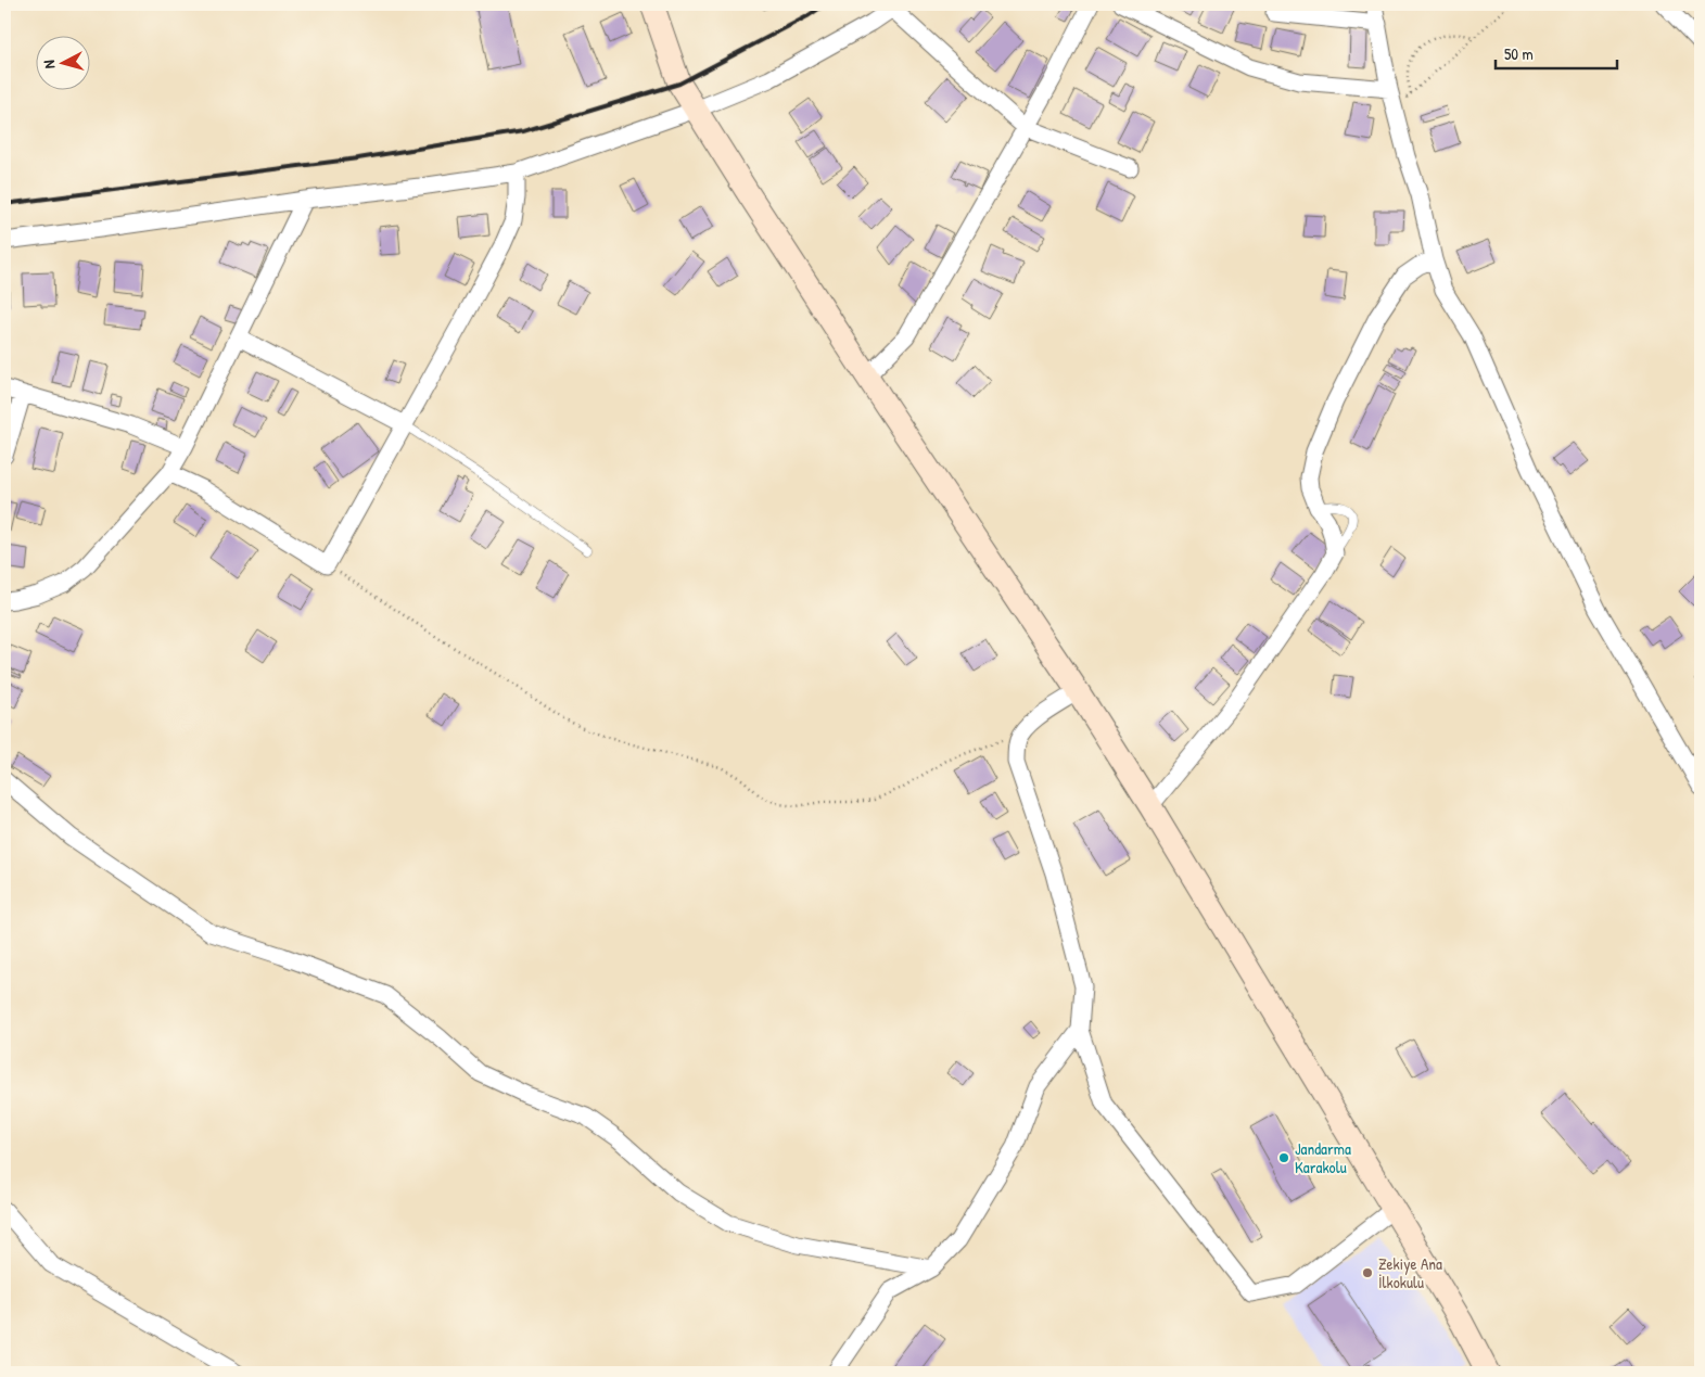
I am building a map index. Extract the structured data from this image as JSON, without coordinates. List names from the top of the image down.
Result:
{
  "places": ["Jandarma Karakolu", "Zekiye Ana İlkokulu"],
  "scale_bar": "50 m",
  "north": "left"
}
